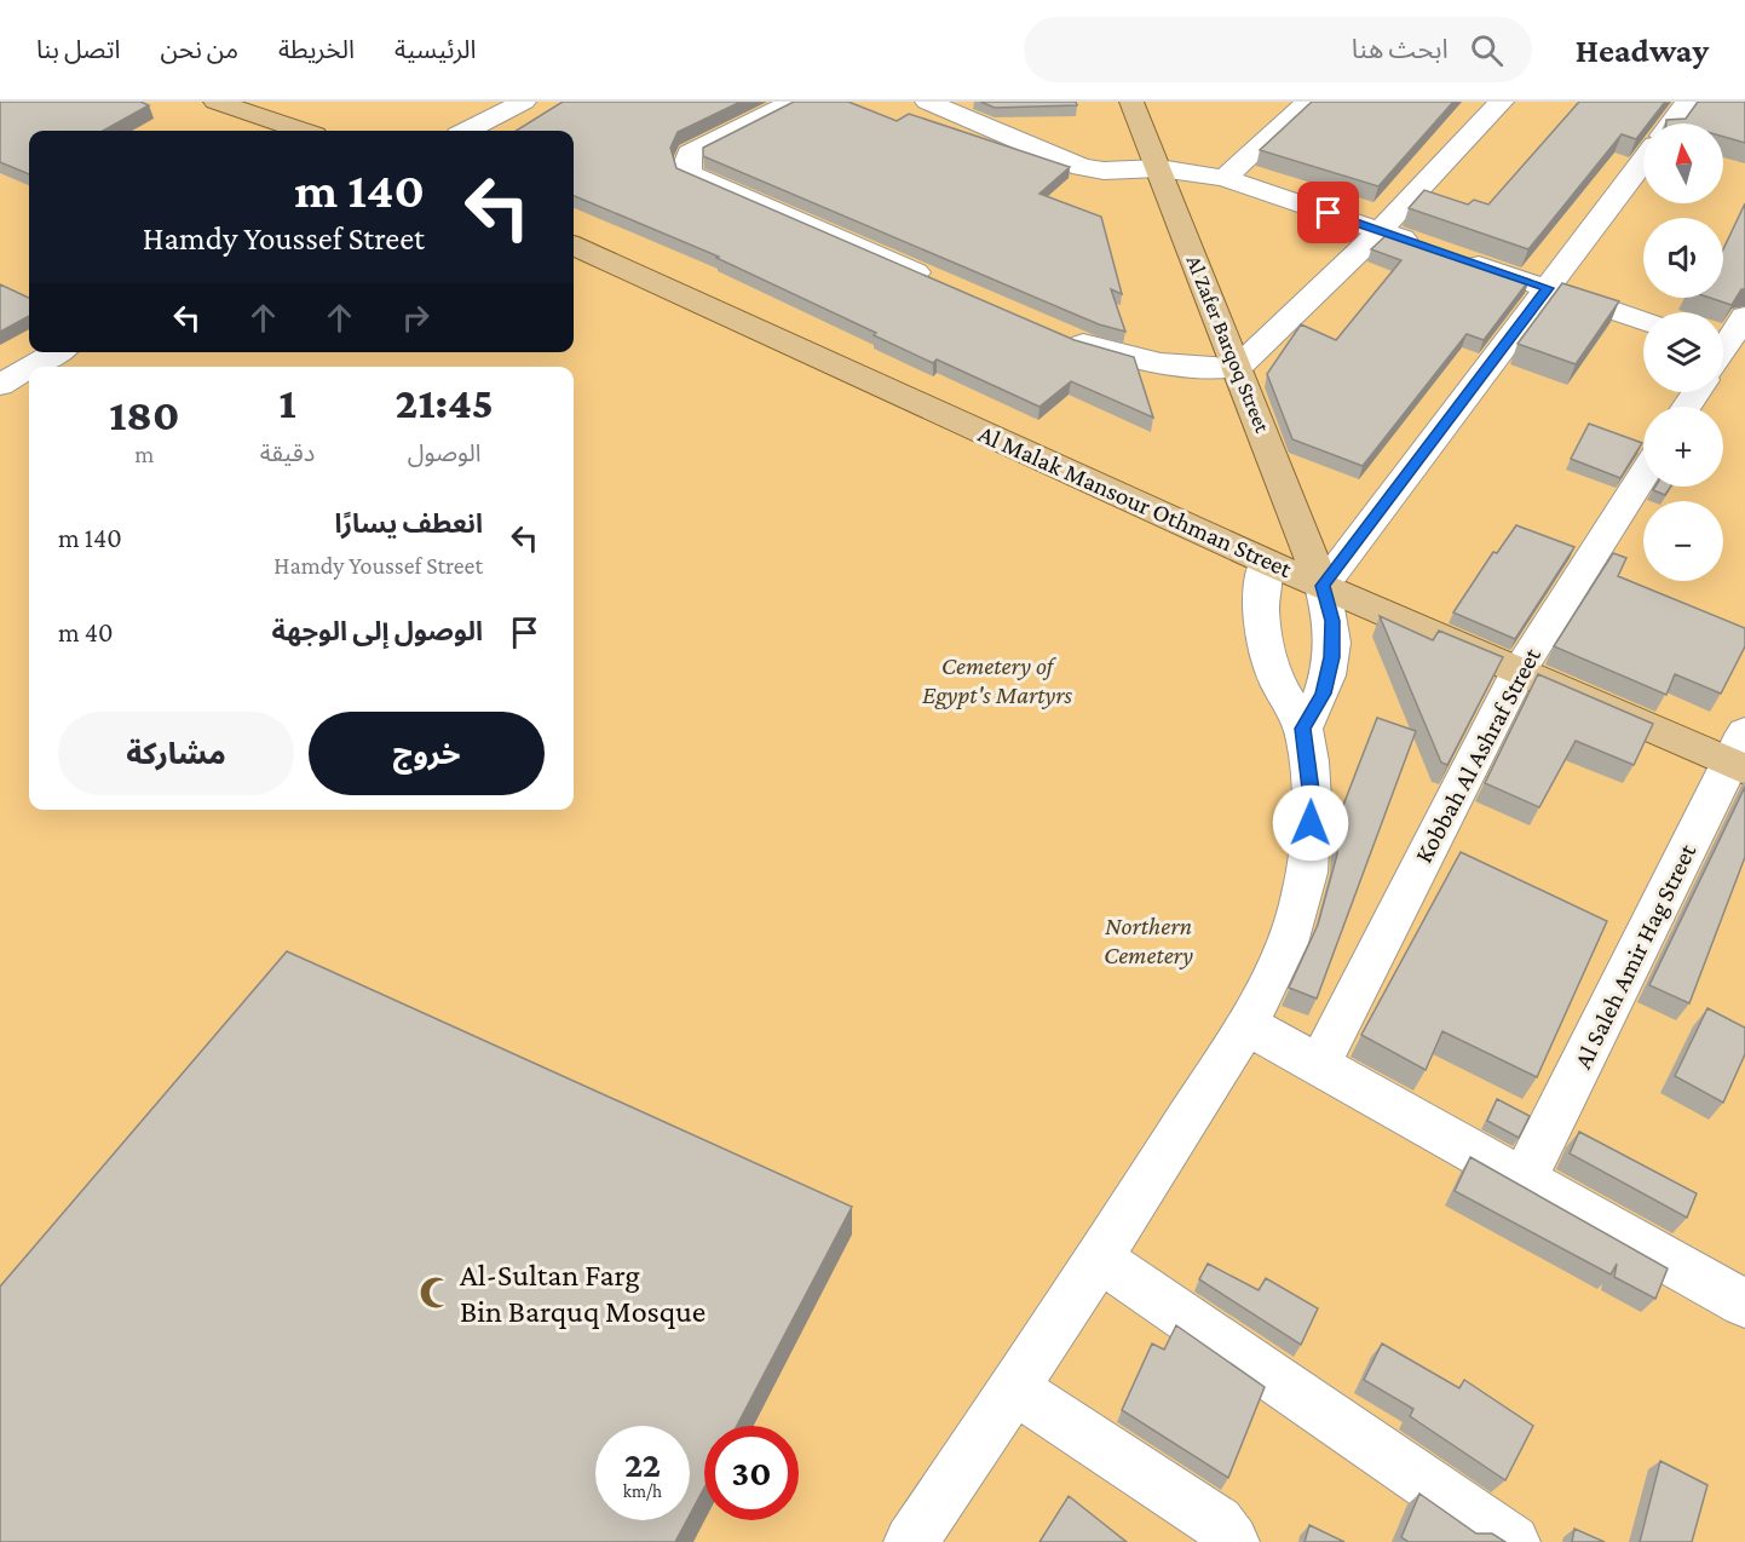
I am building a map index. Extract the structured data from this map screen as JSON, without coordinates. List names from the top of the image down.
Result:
{
  "streets": {
    "main road": ["Al Zafer Barqoq Street", "Al Malak Mansour Othman Street"],
    "street": ["Kobbah Al Ashraf Street", "Al Saleh Amir Hag Street"]
  },
  "crossings": [
    ["Al Zafer Barqoq Street", "Al Malak Mansour Othman Street"],
    ["Al Malak Mansour Othman Street", "Kobbah Al Ashraf Street"],
    ["Al Malak Mansour Othman Street", "Al Saleh Amir Hag Street"]
  ],
  "parks": ["Cemetery of Egypt's Martyrs", "Northern Cemetery"],
  "places": {
    "mosque": ["Al-Sultan Farg Bin Barquq Mosque"]
  },
  "north": "top",
  "page": {
    "header": "Headway",
    "search": "ابحث هنا",
    "nav": [
      "الرئيسية",
      "الخريطة",
      "من نحن",
      "اتصل بنا"
    ],
    "map_buttons": ["+", "−"],
    "turn": ["140 m", "Hamdy Youssef Street"],
    "eta": [
      "21:45",
      "الوصول",
      "1",
      "دقيقة",
      "180",
      "m"
    ],
    "list": [
      {
        "name": "انعطف يسارًا",
        "note": "Hamdy Youssef Street",
        "value": "140 m"
      },
      {
        "name": "الوصول إلى الوجهة",
        "value": "40 m"
      }
    ],
    "buttons": ["خروج", "مشاركة"],
    "speed": "22 km/h",
    "limit": "30"
  }
}
